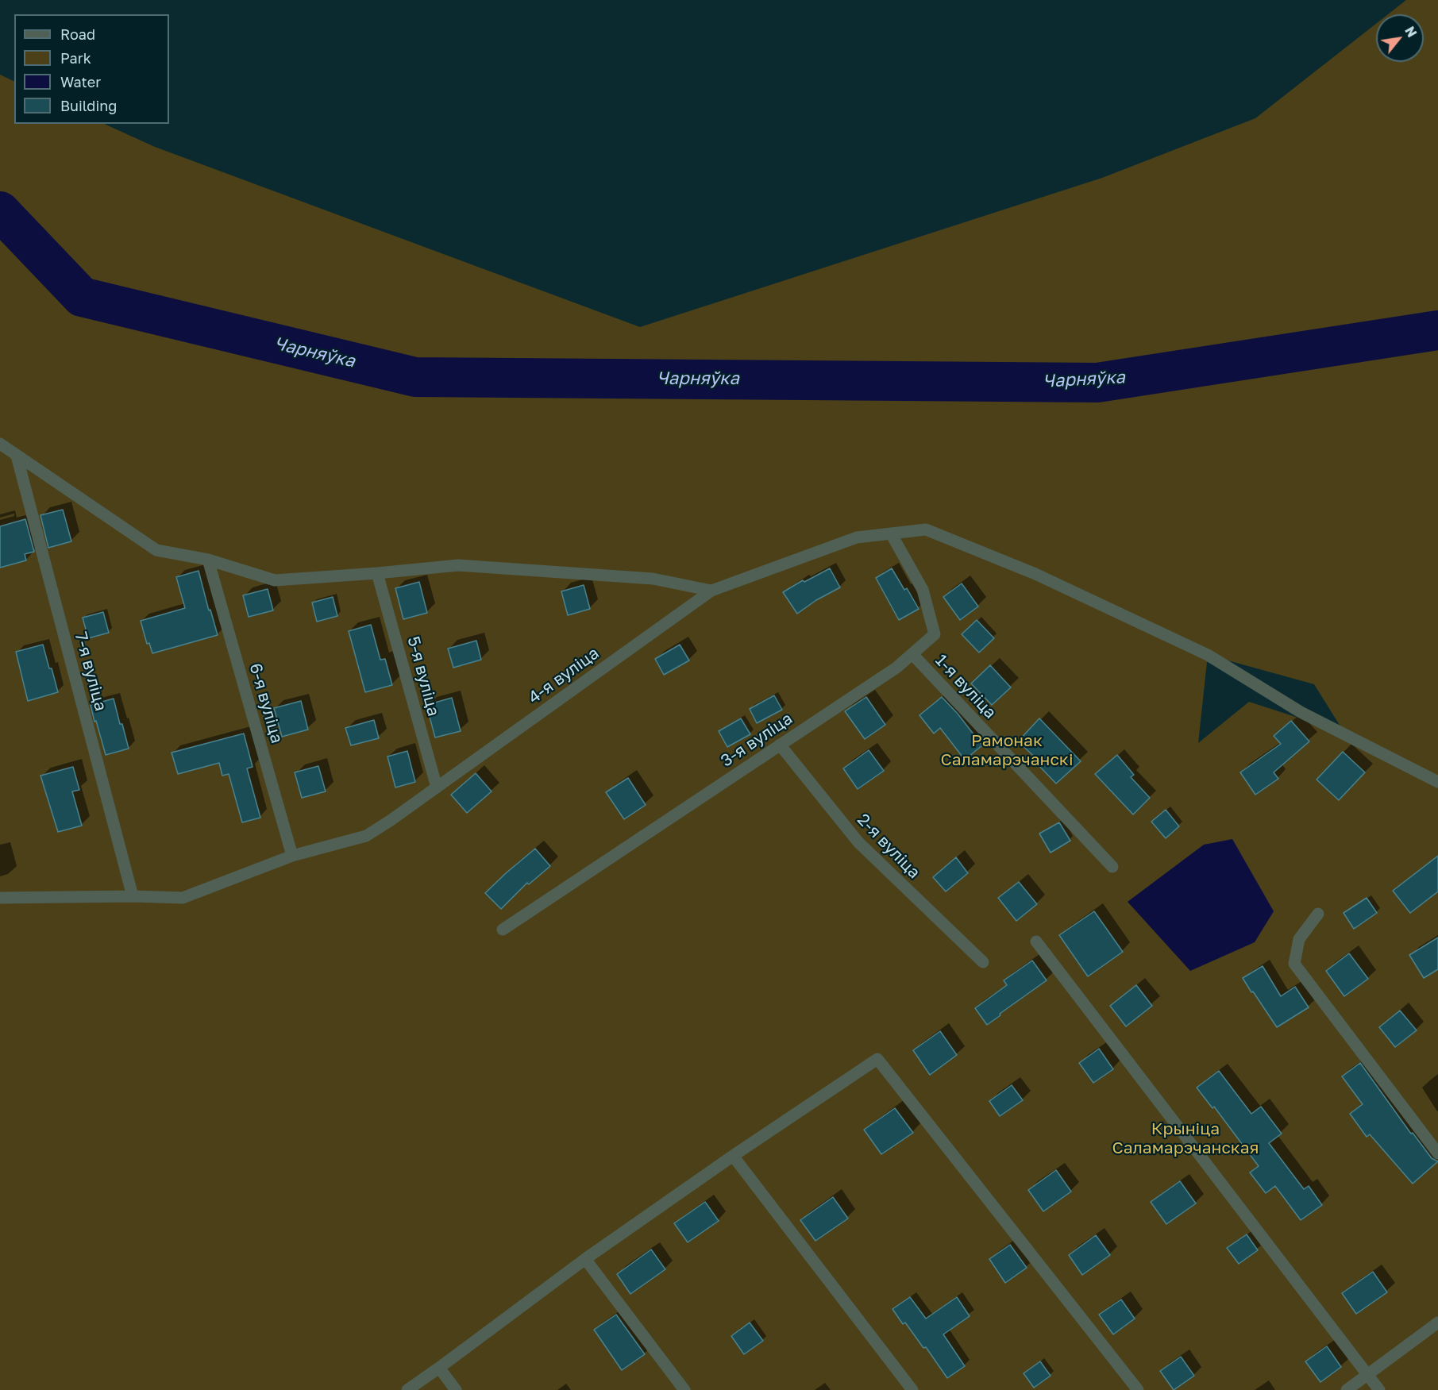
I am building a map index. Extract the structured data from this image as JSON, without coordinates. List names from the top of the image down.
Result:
{
  "streets": {
    "street": [
      "7-я вуліца",
      "4-я вуліца",
      "5-я вуліца",
      "1-я вуліца",
      "6-я вуліца",
      "3-я вуліца",
      "2-я вуліца"
    ]
  },
  "crossings": [
    ["7-я вуліца", "4-я вуліца"],
    ["4-я вуліца", "5-я вуліца"],
    ["4-я вуліца", "6-я вуліца"],
    ["4-я вуліца", "3-я вуліца"],
    ["1-я вуліца", "3-я вуліца"],
    ["3-я вуліца", "2-я вуліца"]
  ],
  "water": ["Чарняўка"],
  "parks": ["Рамонак Саламарэчанскі", "Крыніца Саламарэчанская"],
  "legend": [
    "Road",
    "Park",
    "Water",
    "Building"
  ],
  "north": "top right"
}
